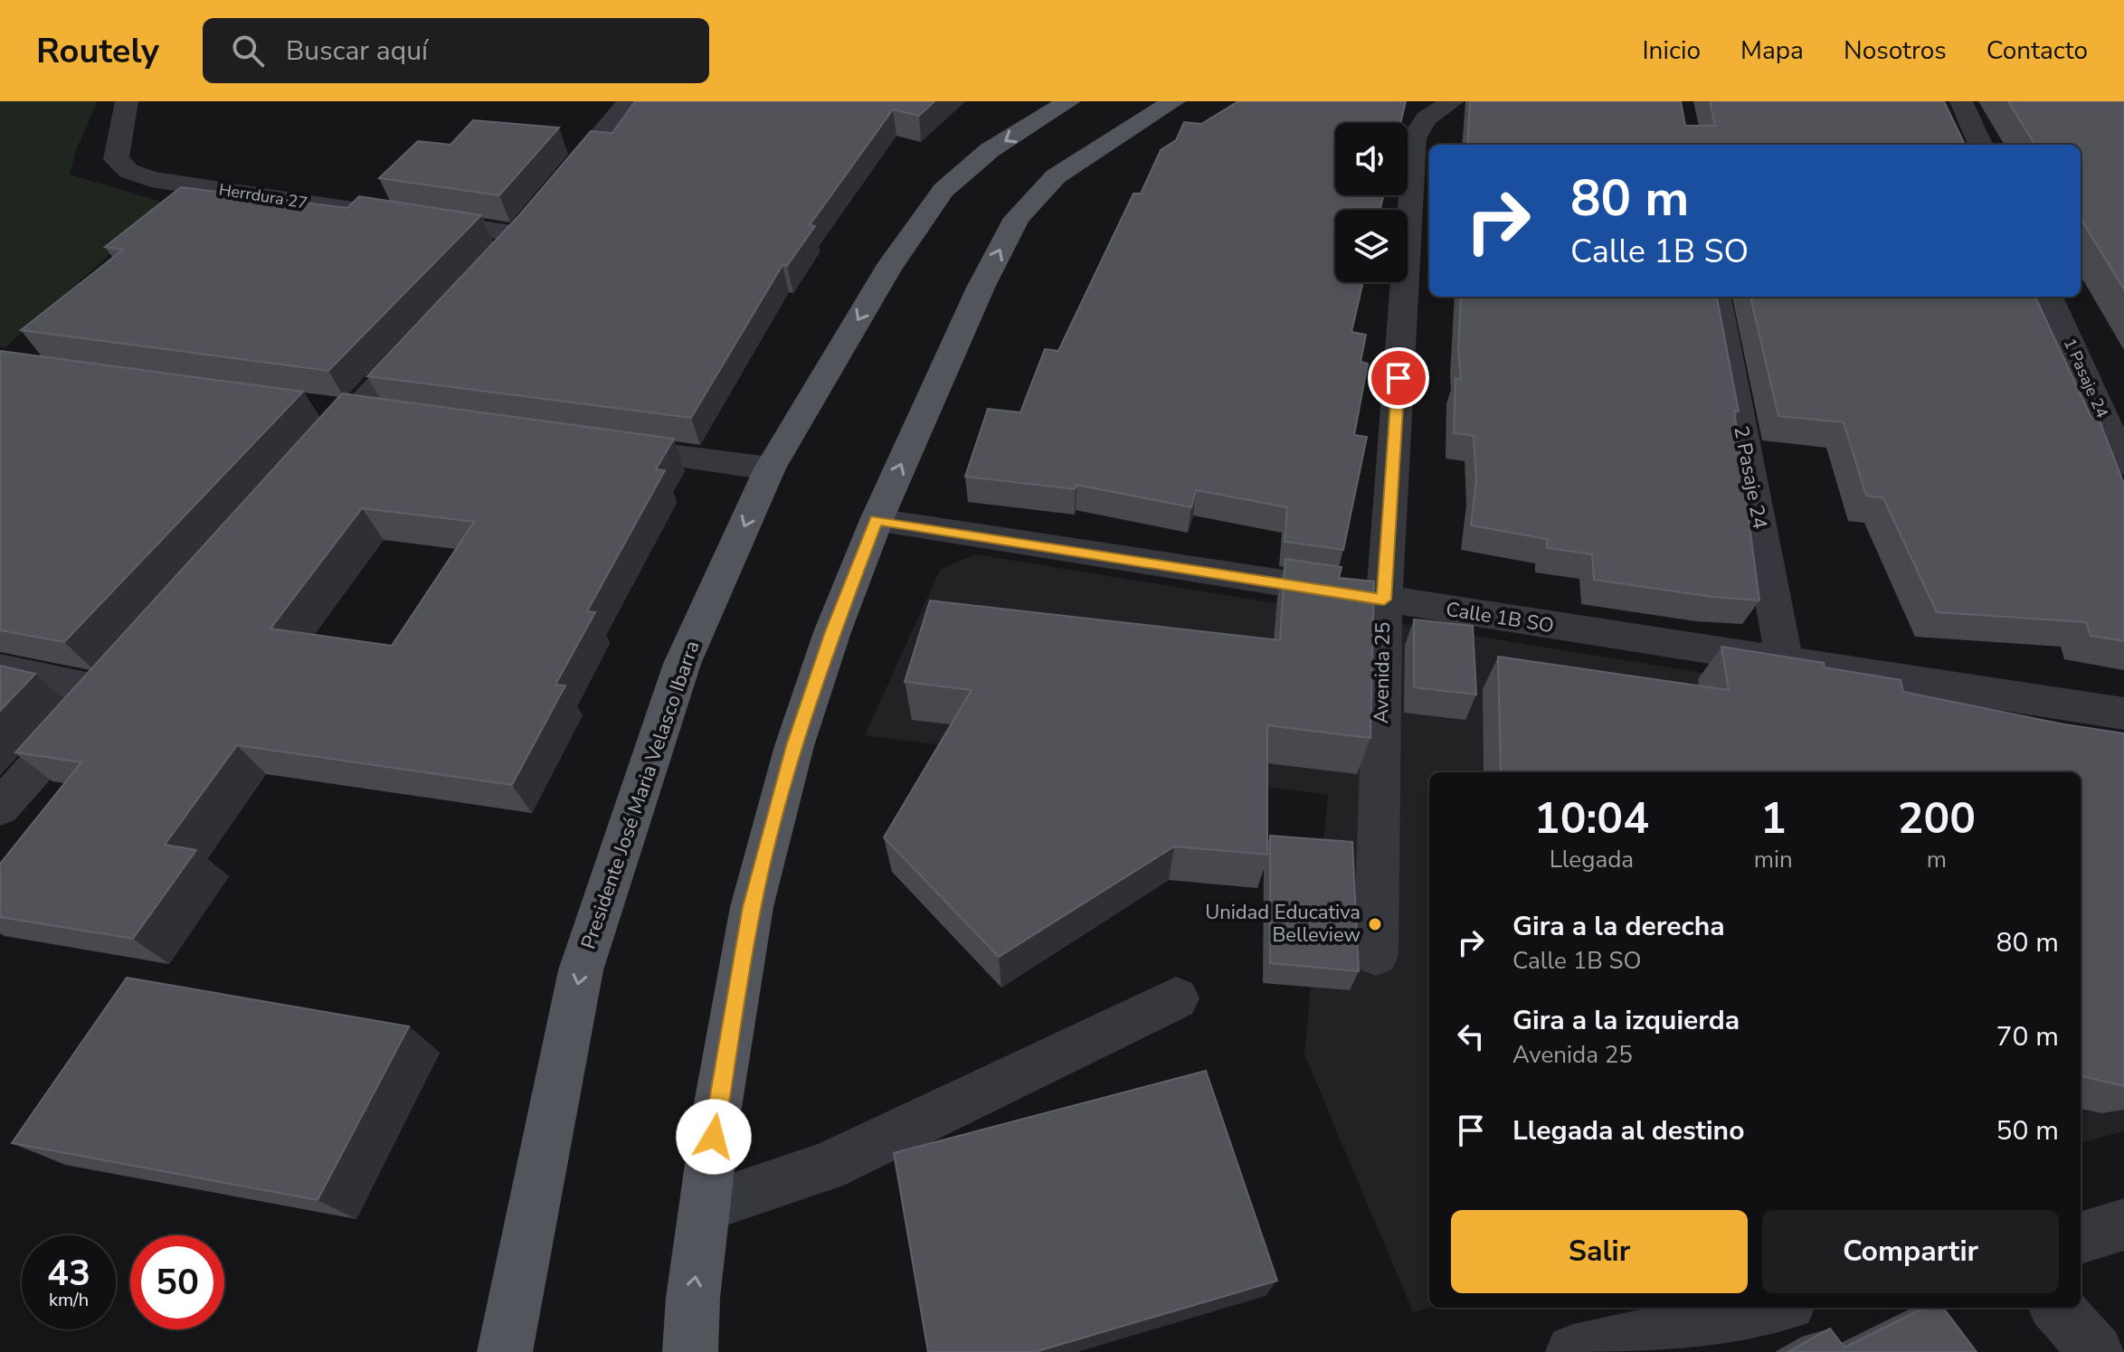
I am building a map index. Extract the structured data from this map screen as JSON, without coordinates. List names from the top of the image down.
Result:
{
  "streets": {
    "main road": ["Presidente José Maria Velasco Ibarra"],
    "street": [
      "Herrdura 27",
      "1 Pasaje 24",
      "2 Pasaje 24",
      "Calle 1B SO",
      "Avenida 25"
    ]
  },
  "crossings": [
    ["2 Pasaje 24", "Calle 1B SO"],
    ["Calle 1B SO", "Avenida 25"]
  ],
  "places": ["Unidad Educativa Belleview"],
  "page": {
    "header": "Routely",
    "search": "Buscar aquí",
    "nav": [
      "Inicio",
      "Mapa",
      "Nosotros",
      "Contacto"
    ],
    "turn": ["80 m", "Calle 1B SO"],
    "eta": [
      "10:04",
      "Llegada",
      "1",
      "min",
      "200",
      "m"
    ],
    "list": [
      {
        "name": "Gira a la derecha",
        "note": "Calle 1B SO",
        "value": "80 m"
      },
      {
        "name": "Gira a la izquierda",
        "note": "Avenida 25",
        "value": "70 m"
      },
      {
        "name": "Llegada al destino",
        "value": "50 m"
      }
    ],
    "buttons": ["Salir", "Compartir"],
    "speed": "43 km/h",
    "limit": "50"
  }
}
